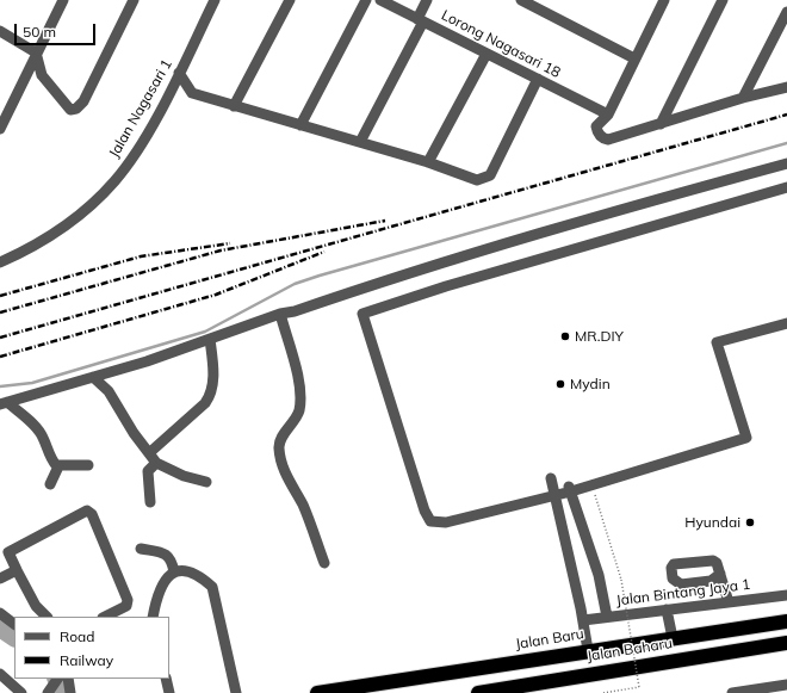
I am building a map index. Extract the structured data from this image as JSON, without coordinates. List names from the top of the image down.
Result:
{
  "streets": {
    "highway": ["Jalan Baru", "Jalan Baharu"],
    "street": ["Lorong Nagasari 18", "Jalan Nagasari 1", "Jalan Bintang Jaya 1"]
  },
  "places": ["MR.DIY", "Mydin", "Hyundai"],
  "legend": ["Road", "Railway"],
  "scale_bar": "50 m"
}
